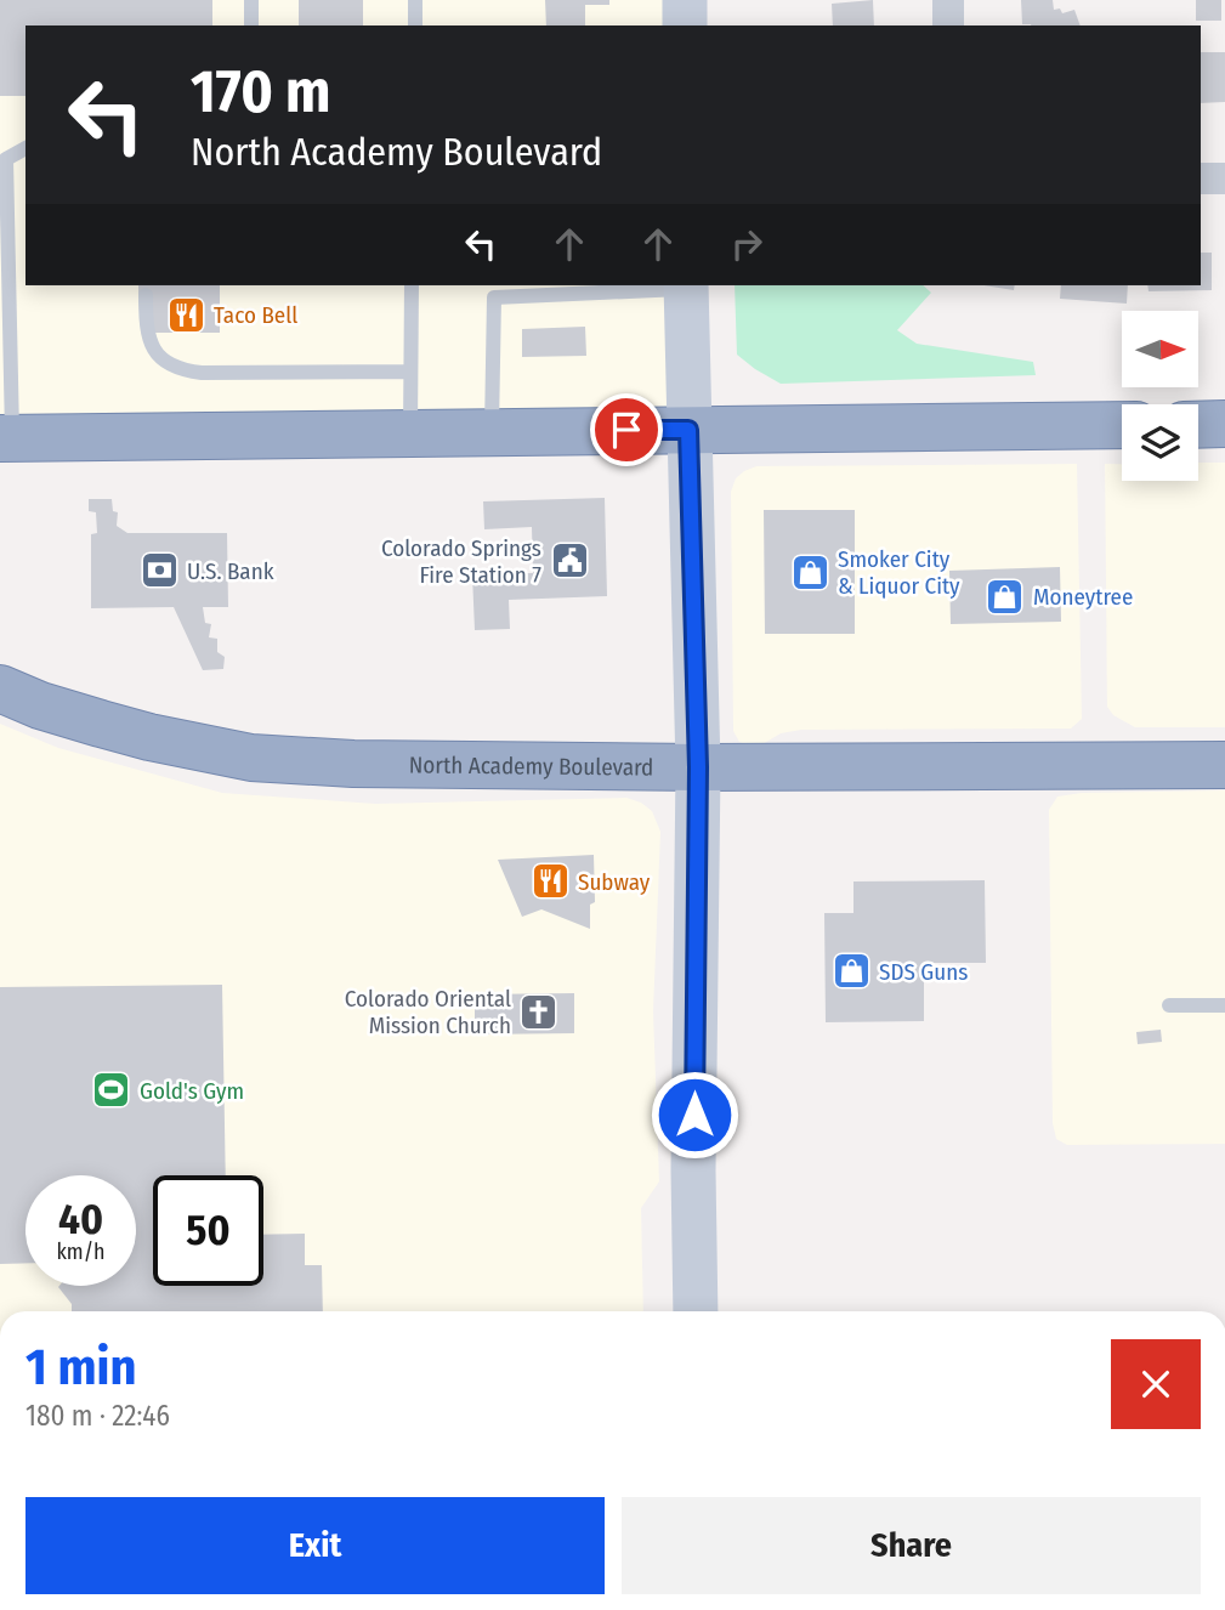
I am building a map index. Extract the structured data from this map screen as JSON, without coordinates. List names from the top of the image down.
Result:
{
  "streets": {
    "highway": ["North Academy Boulevard"]
  },
  "places": {
    "restaurant": ["Taco Bell", "Subway"],
    "public building": ["Colorado Springs Fire Station 7"],
    "bank": ["U.S. Bank"],
    "shop": ["Smoker City & Liquor City", "Moneytree", "SDS Guns"],
    "church": ["Colorado Oriental Mission Church"],
    "sports": ["Gold's Gym"]
  },
  "north": "right",
  "page": {
    "turn": ["170 m", "North Academy Boulevard"],
    "speed": "40 km/h",
    "limit": "50",
    "heading": ["1 min", "180 m · 22:46"],
    "buttons": ["Exit", "Share"]
  }
}
